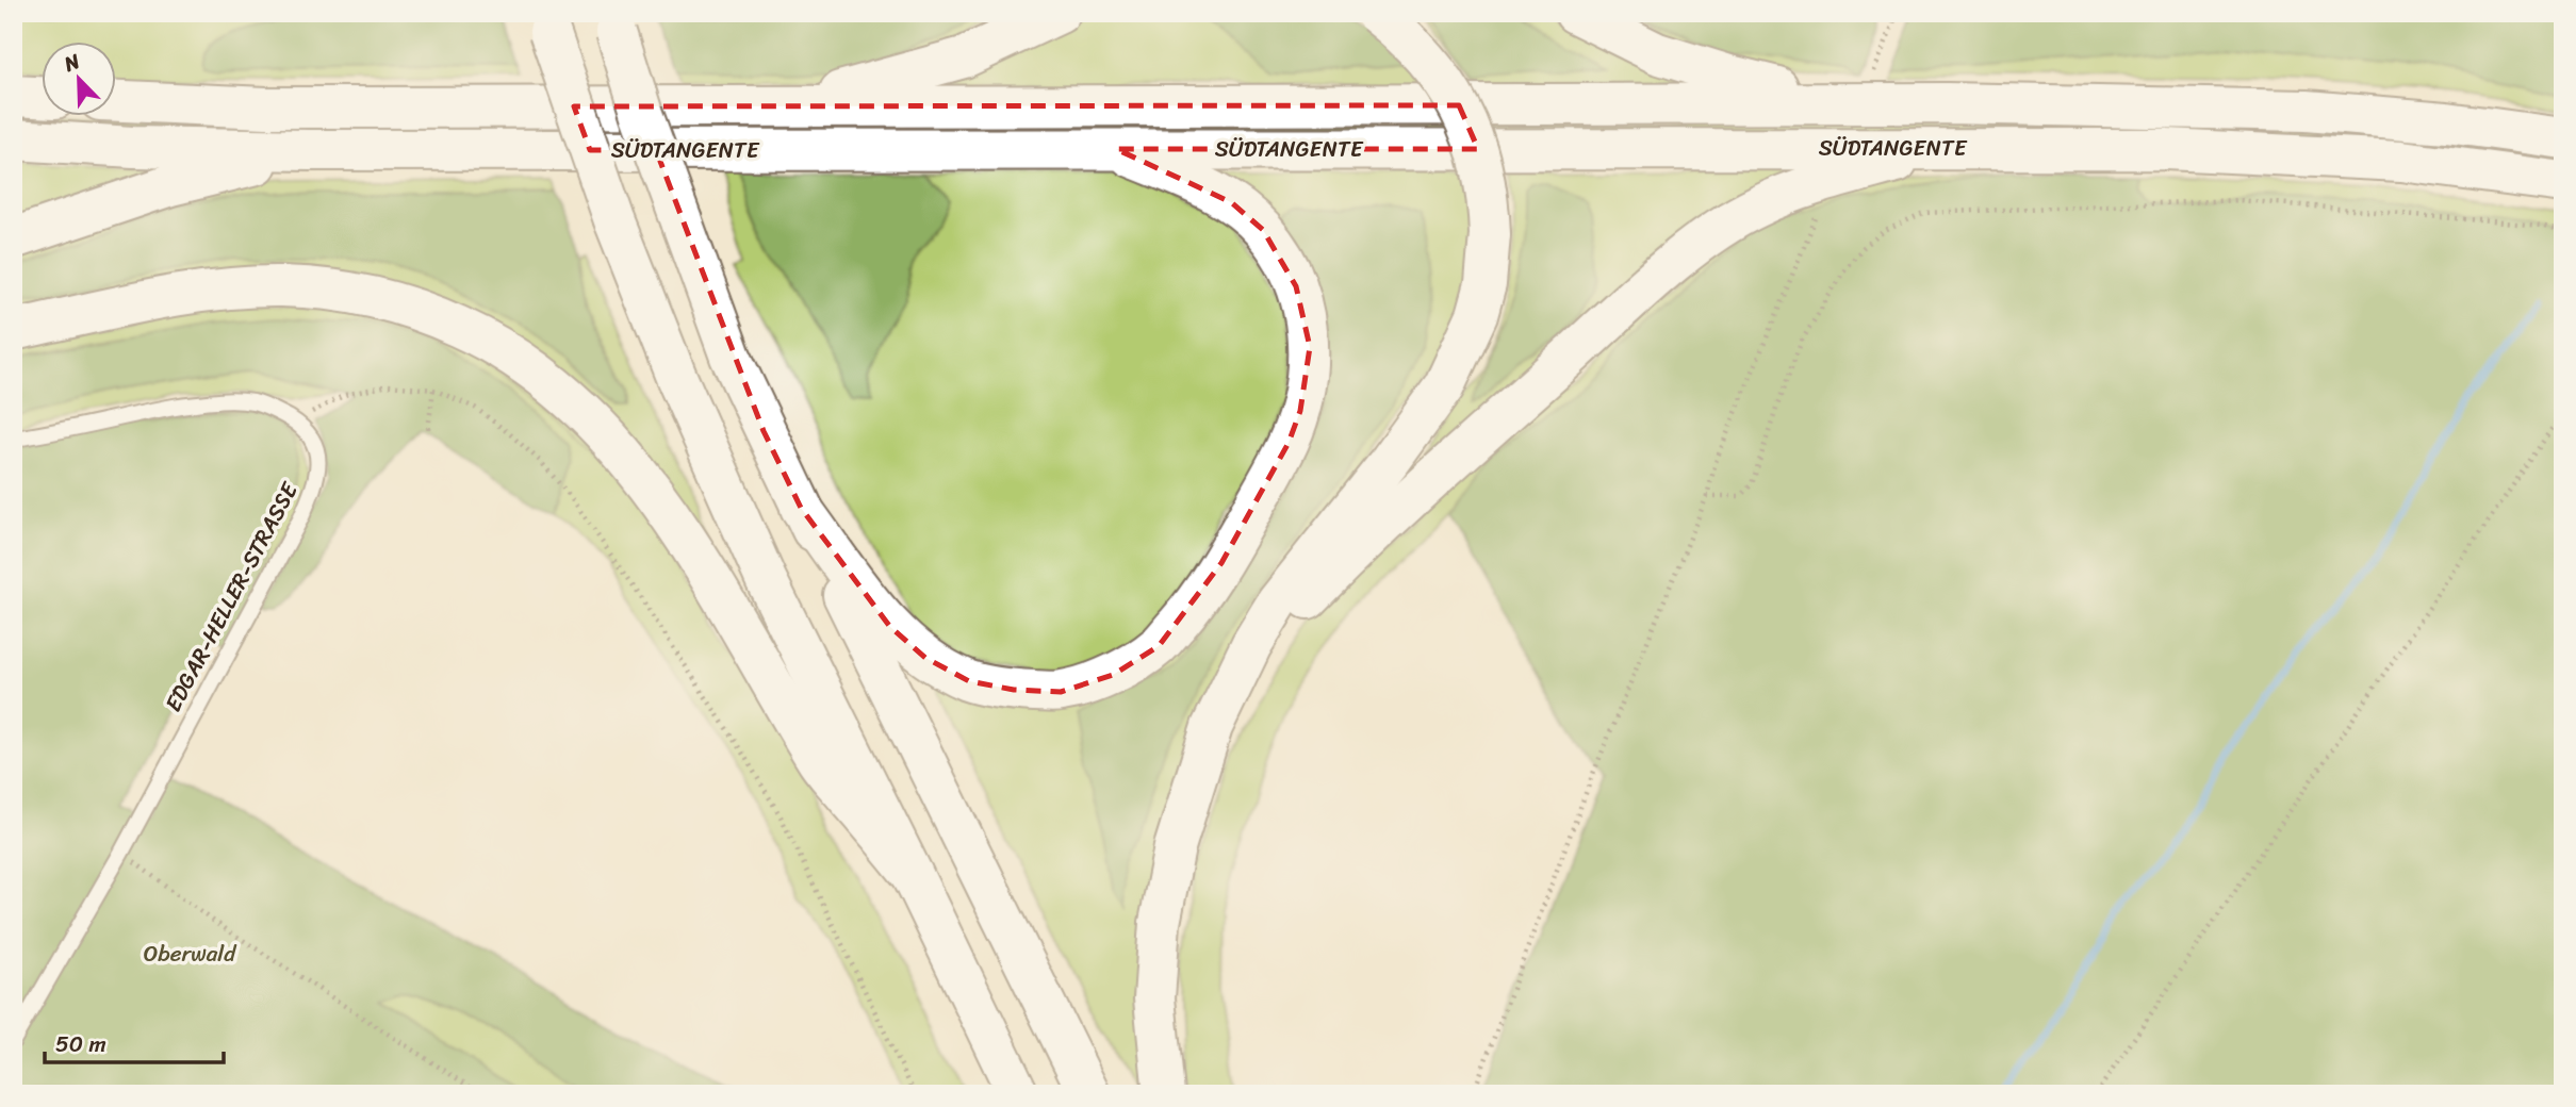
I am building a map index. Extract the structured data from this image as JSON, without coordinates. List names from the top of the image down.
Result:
{
  "streets": {
    "highway": ["SÜDTANGENTE"],
    "lane": ["EDGAR-HELLER-STRASSE"]
  },
  "parks": ["Oberwald"],
  "scale_bar": "50 m",
  "north": "top left"
}
